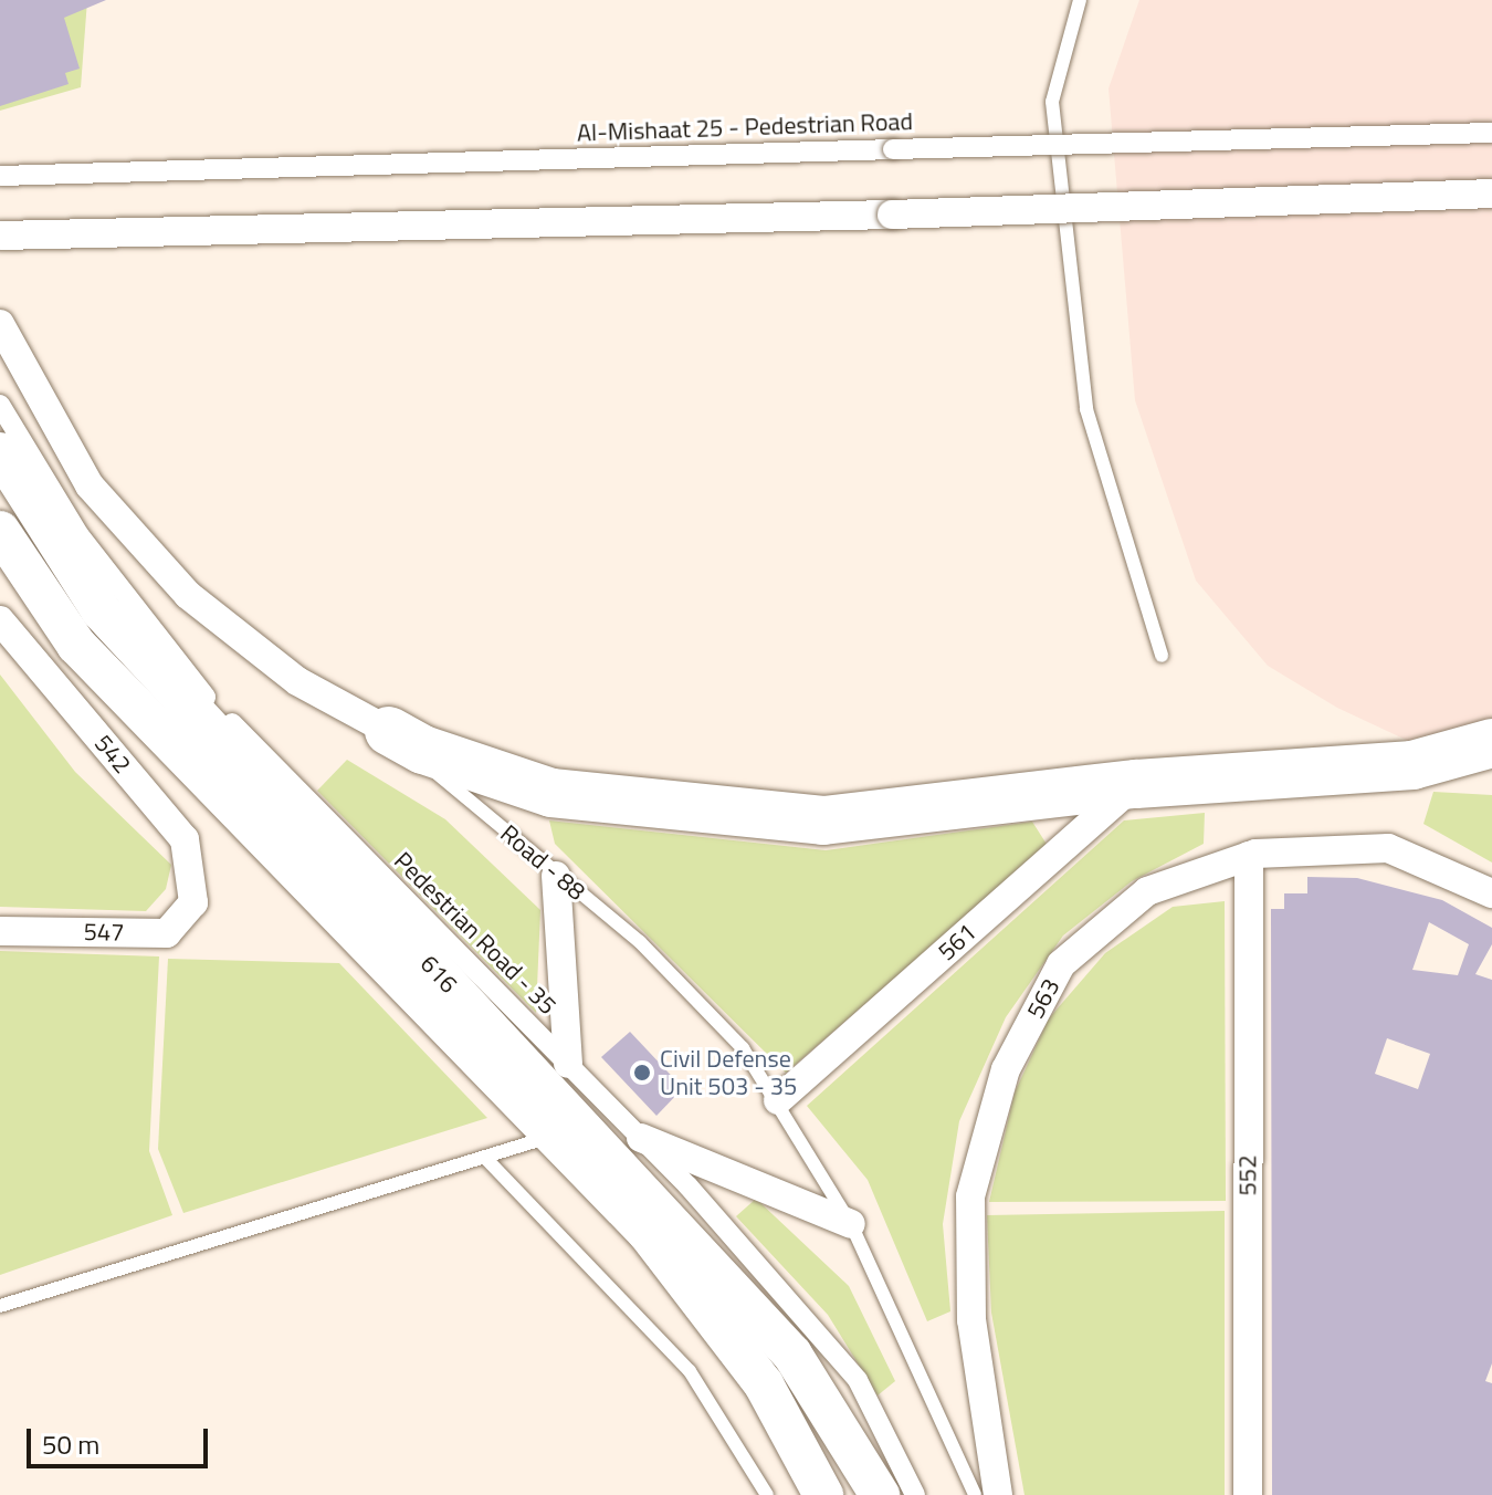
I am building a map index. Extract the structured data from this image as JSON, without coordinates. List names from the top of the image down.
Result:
{
  "streets": {
    "main road": ["616"],
    "street": [
      "Al-Mishaat 25 - Pedestrian Road",
      "542",
      "Road - 88",
      "547",
      "Pedestrian Road - 35",
      "561",
      "563",
      "552"
    ]
  },
  "crossings": [
    ["542", "547"],
    ["Road - 88", "561"],
    ["563", "552"]
  ],
  "places": ["Civil Defense Unit 503 - 35"],
  "scale_bar": "50 m"
}
